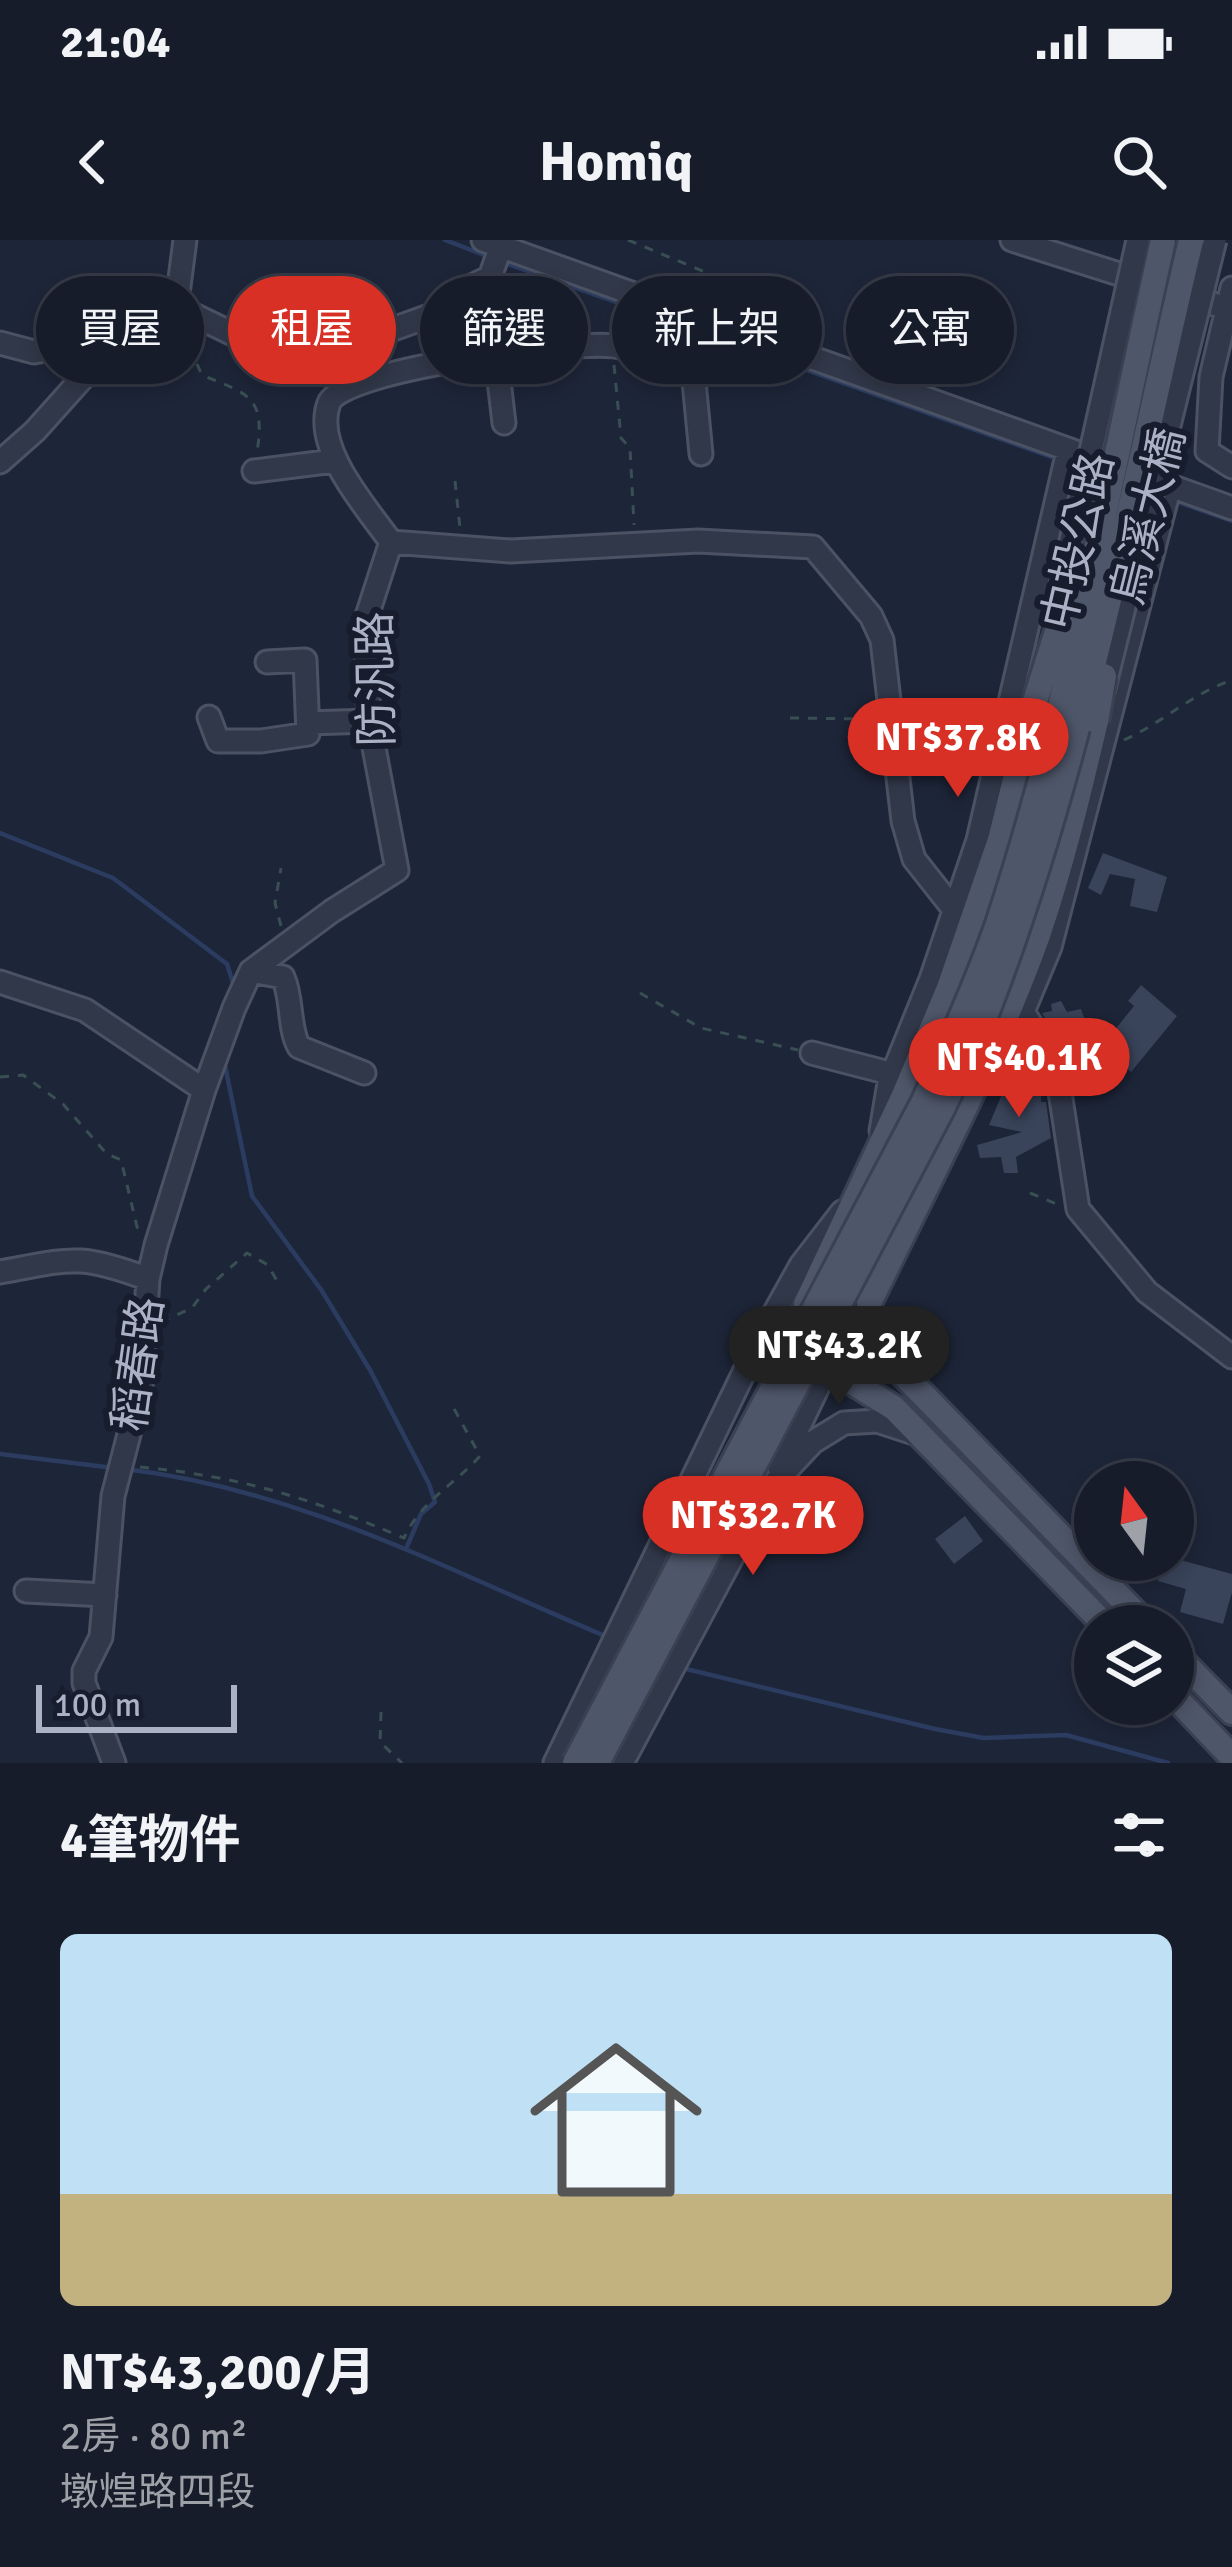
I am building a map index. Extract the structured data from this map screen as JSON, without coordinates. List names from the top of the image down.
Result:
{
  "streets": {
    "main road": ["中投公路"],
    "street": ["烏溪大橋", "防汎路", "稻春路"]
  },
  "crossings": [
    ["防汎路", "稻春路"]
  ],
  "scale_bar": "100 m",
  "north": "top",
  "page": {
    "status": "21:04",
    "header": "Homiq",
    "chip": [
      "買屋",
      "租屋",
      "篩選",
      "新上架",
      "公寓"
    ],
    "price": [
      "NT$37.8K",
      "NT$40.1K",
      "NT$43.2K",
      "NT$32.7K"
    ],
    "scale": "100 m",
    "heading": "4筆物件",
    "list": [
      {
        "name": "NT$43,200/月",
        "note": "2房 · 80 m² · 墩煌路四段"
      }
    ]
  }
}
